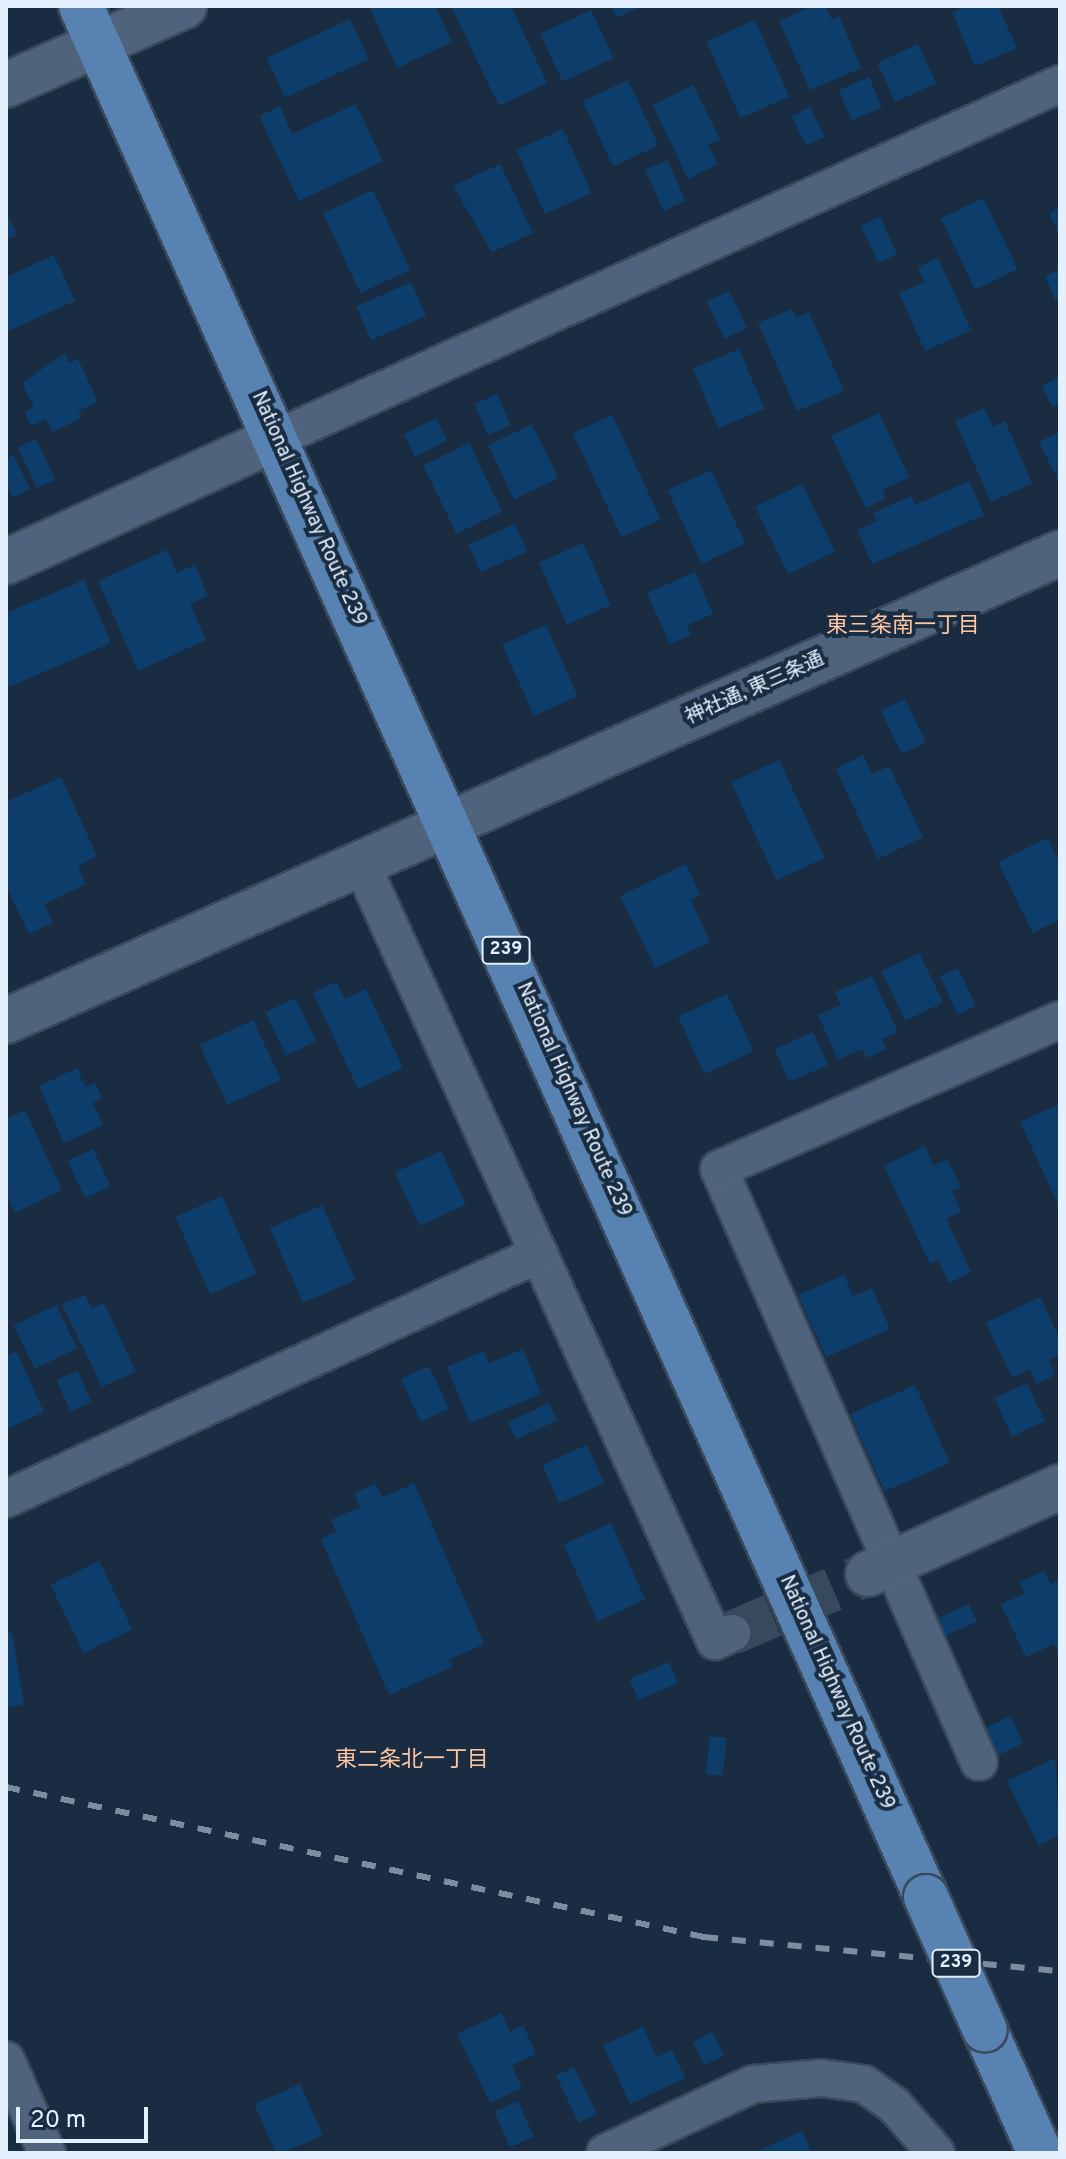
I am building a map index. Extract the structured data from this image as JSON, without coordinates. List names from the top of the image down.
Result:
{
  "streets": {
    "highway": ["National Highway Route 239", "239"],
    "street": ["神社通, 東三条通"]
  },
  "crossings": [
    ["National Highway Route 239", "神社通, 東三条通"]
  ],
  "districts": ["東三条南一丁目", "東二条北一丁目"],
  "scale_bar": "20 m"
}
